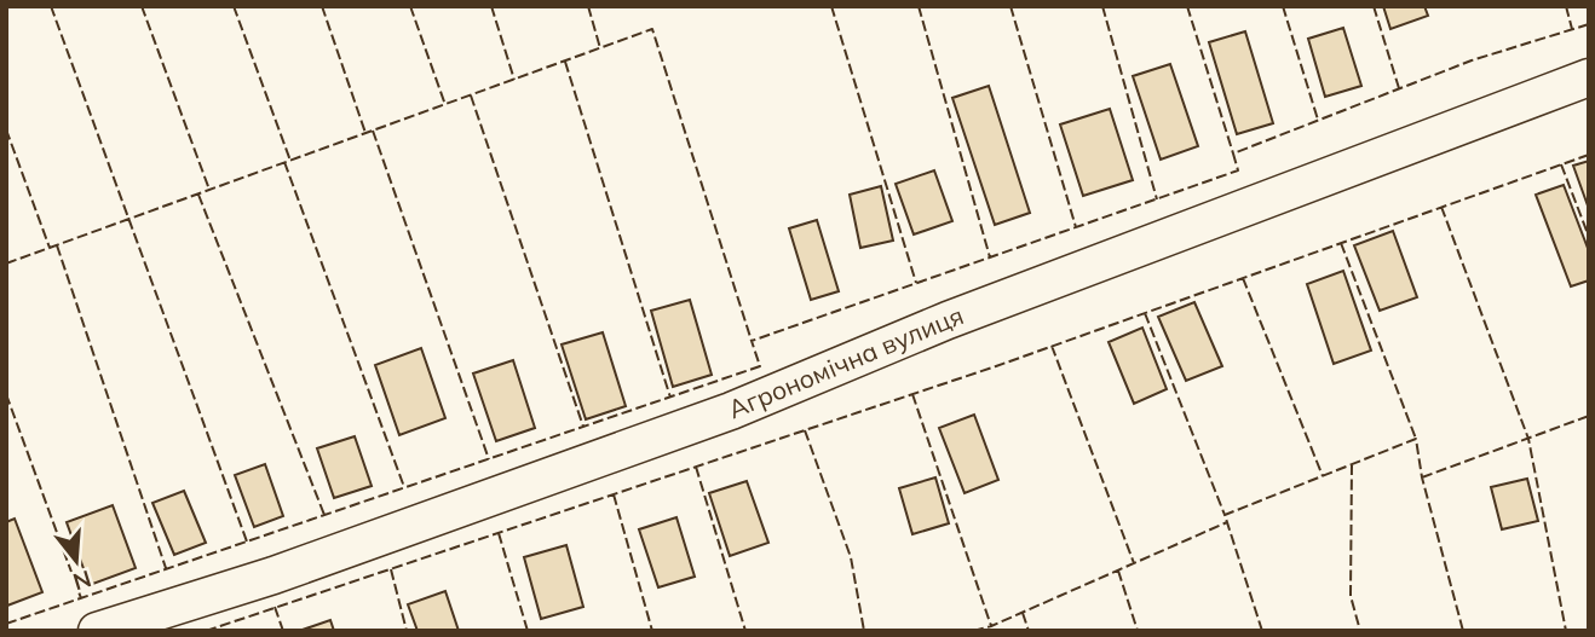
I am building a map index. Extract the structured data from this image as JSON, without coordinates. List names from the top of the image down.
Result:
{
  "streets": {
    "street": ["Агрономічна вулиця"]
  },
  "north": "bottom"
}
